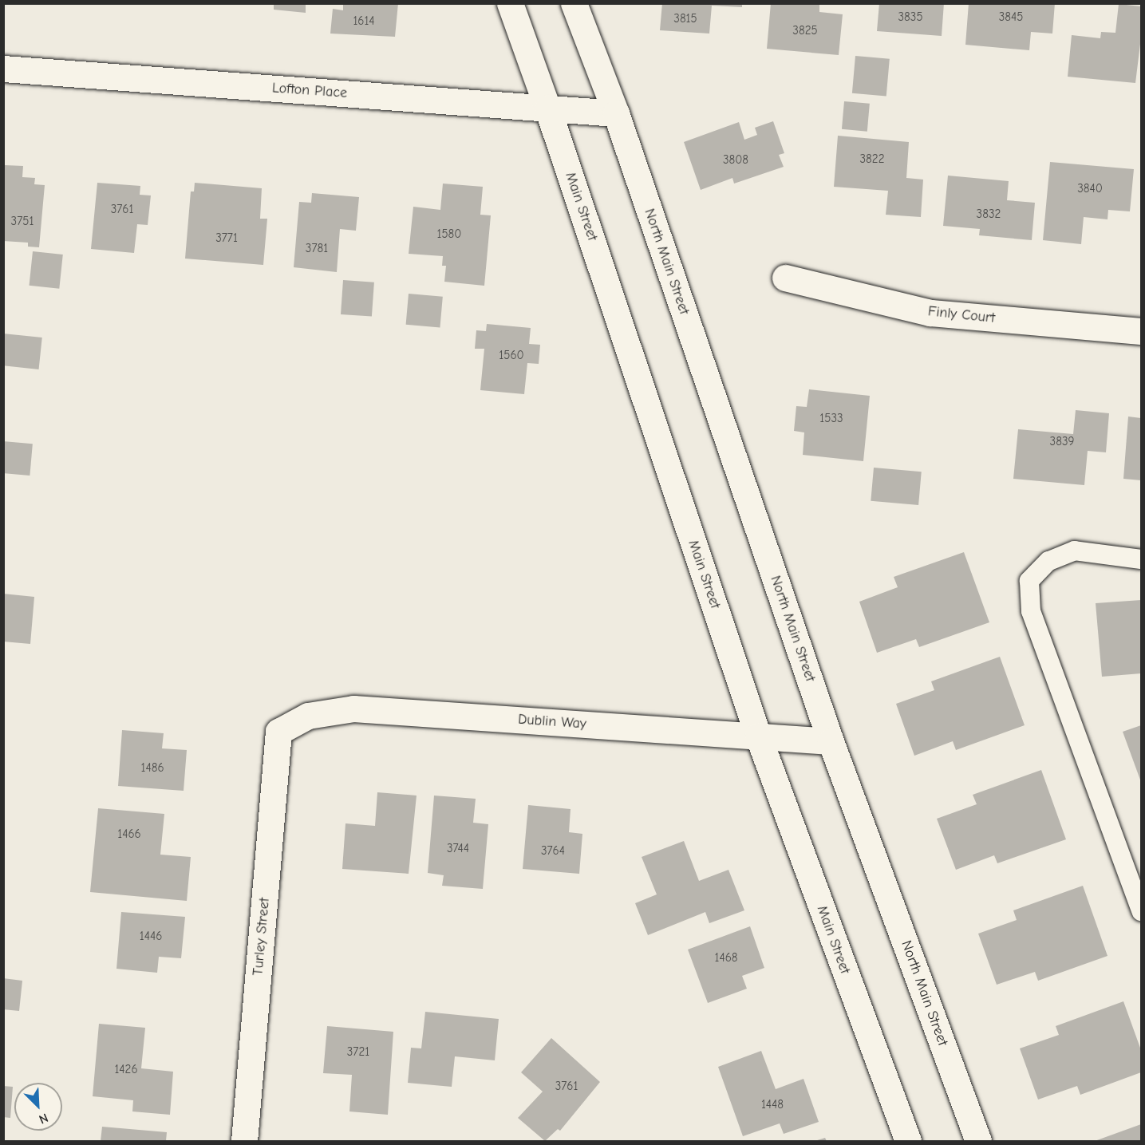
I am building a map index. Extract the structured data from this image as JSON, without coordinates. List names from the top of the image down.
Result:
{
  "streets": {
    "main road": [
      "Lofton Place",
      "Main Street",
      "North Main Street",
      "Finly Court",
      "Dublin Way",
      "Turley Street"
    ]
  },
  "crossings": [
    ["Lofton Place", "Main Street"],
    ["Lofton Place", "North Main Street"],
    ["Main Street", "Dublin Way"],
    ["North Main Street", "Dublin Way"],
    ["Dublin Way", "Turley Street"]
  ],
  "house_numbers": [
    "3835",
    "3845",
    "3815",
    "1614",
    "3825",
    "3822",
    "3808",
    "3840",
    "3761",
    "3832",
    "3751",
    "1580",
    "3771",
    "3781",
    "1560",
    "1533",
    "3839",
    "1486",
    "1466",
    "3744",
    "3764",
    "1446",
    "1468",
    "3721",
    "1426",
    "3761",
    "1448"
  ],
  "north": "bottom right"
}
